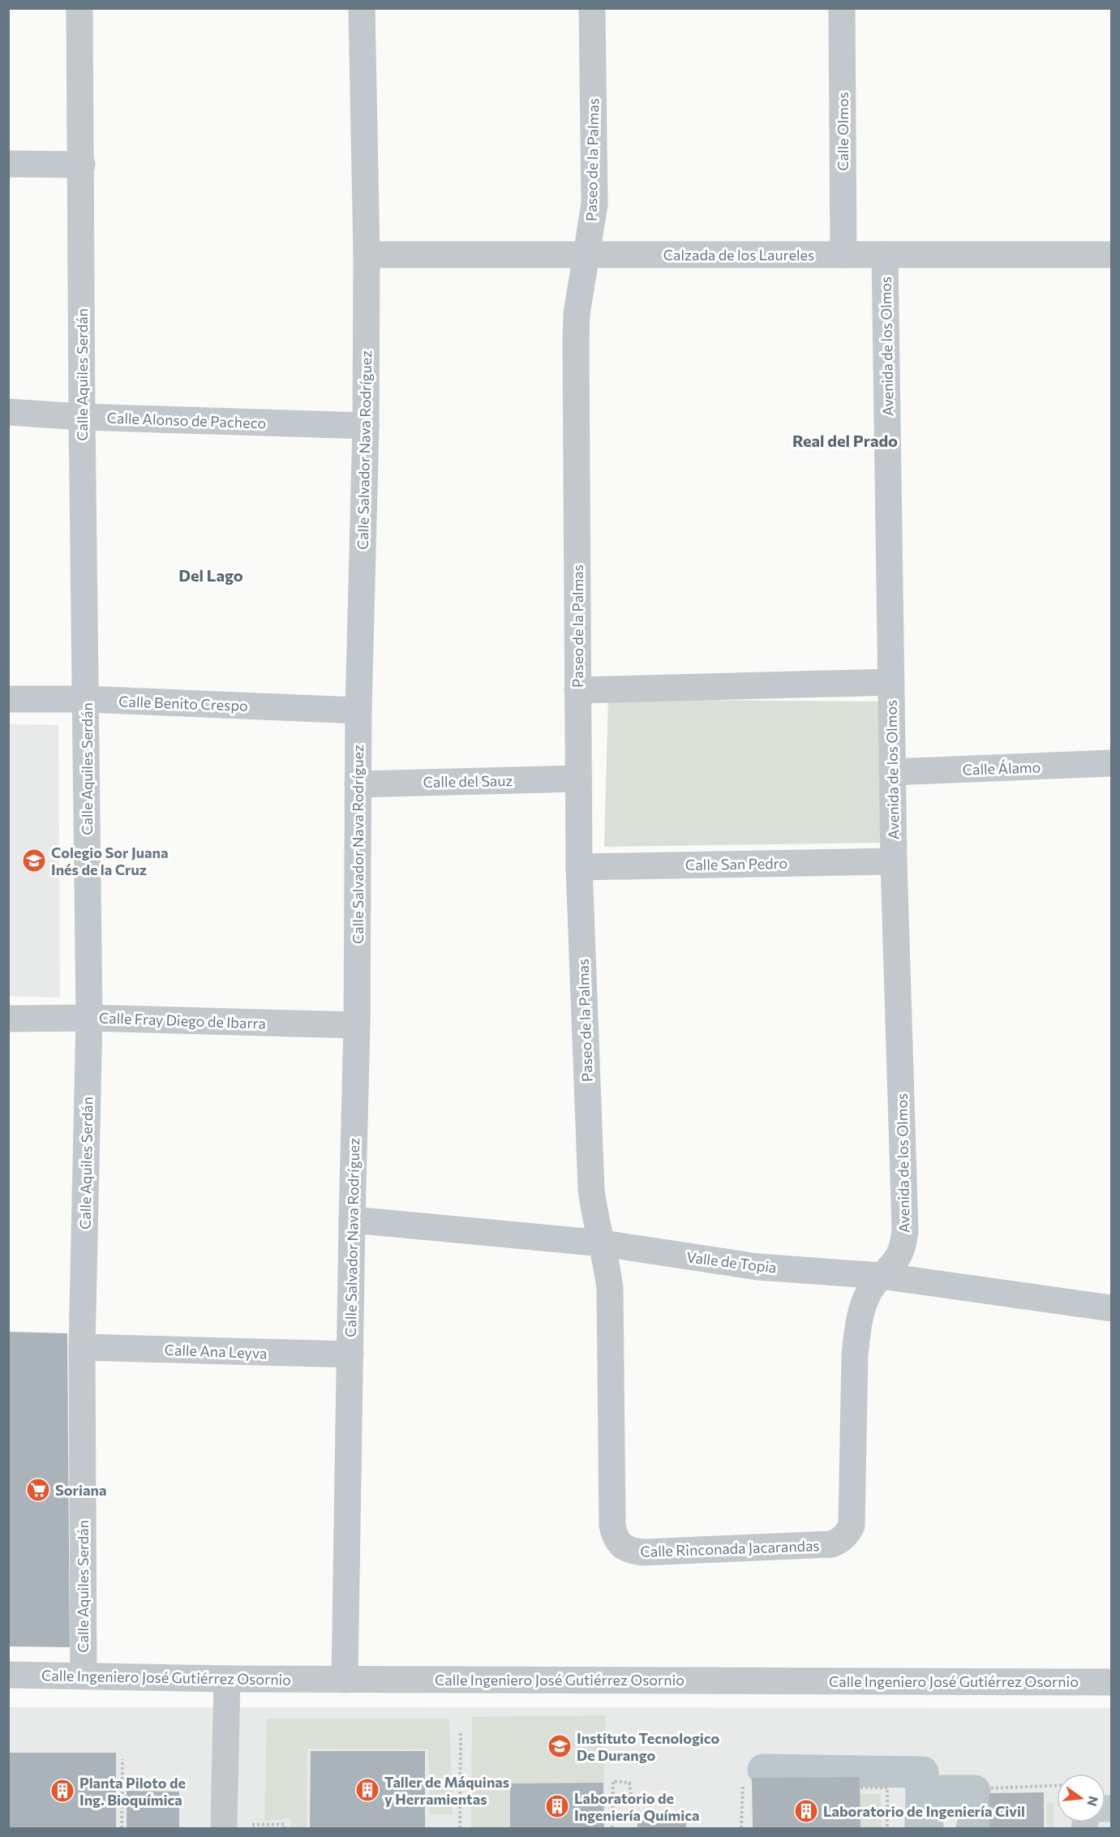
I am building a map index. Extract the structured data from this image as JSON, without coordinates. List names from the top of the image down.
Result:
{
  "streets": {
    "street": [
      "Calle Olmos",
      "Paseo de la Palmas",
      "Calzada de los Laureles",
      "Avenida de los Olmos",
      "Calle Aquiles Serdán",
      "Calle Alonso de Pacheco",
      "Calle Salvador Nava Rodríguez",
      "Calle Benito Crespo",
      "Calle Álamo",
      "Calle del Sauz",
      "Calle San Pedro",
      "Calle Fray Diego de Ibarra",
      "Valle de Topia",
      "Calle Ana Leyva",
      "Calle Rinconada Jacarandas",
      "Calle Ingeniero José Gutiérrez Osornio"
    ]
  },
  "crossings": [
    ["Calle Olmos", "Calzada de los Laureles"],
    ["Paseo de la Palmas", "Calzada de los Laureles"],
    ["Paseo de la Palmas", "Calle del Sauz"],
    ["Paseo de la Palmas", "Calle San Pedro"],
    ["Paseo de la Palmas", "Valle de Topia"],
    ["Paseo de la Palmas", "Calle Rinconada Jacarandas"],
    ["Calzada de los Laureles", "Avenida de los Olmos"],
    ["Calzada de los Laureles", "Calle Salvador Nava Rodríguez"],
    ["Avenida de los Olmos", "Calle Álamo"],
    ["Avenida de los Olmos", "Calle San Pedro"],
    ["Avenida de los Olmos", "Valle de Topia"],
    ["Avenida de los Olmos", "Calle Rinconada Jacarandas"],
    ["Calle Aquiles Serdán", "Calle Alonso de Pacheco"],
    ["Calle Aquiles Serdán", "Calle Benito Crespo"],
    ["Calle Aquiles Serdán", "Calle Fray Diego de Ibarra"],
    ["Calle Aquiles Serdán", "Calle Ana Leyva"],
    ["Calle Aquiles Serdán", "Calle Ingeniero José Gutiérrez Osornio"],
    ["Calle Alonso de Pacheco", "Calle Salvador Nava Rodríguez"],
    ["Calle Salvador Nava Rodríguez", "Calle Benito Crespo"],
    ["Calle Salvador Nava Rodríguez", "Calle del Sauz"],
    ["Calle Salvador Nava Rodríguez", "Calle Fray Diego de Ibarra"],
    ["Calle Salvador Nava Rodríguez", "Valle de Topia"],
    ["Calle Salvador Nava Rodríguez", "Calle Ana Leyva"],
    ["Calle Salvador Nava Rodríguez", "Calle Ingeniero José Gutiérrez Osornio"],
    ["Valle de Topia", "Calle Rinconada Jacarandas"]
  ],
  "districts": ["Real del Prado", "Del Lago"],
  "places": {
    "school or university": ["Colegio Sor Juana Inés de la Cruz", "Instituto Tecnologico De Durango"],
    "supermarket": ["Soriana"],
    "building": [
      "Taller de Máquinas y Herramientas",
      "Planta Piloto de Ing. Bioquímica",
      "Laboratorio de Ingeniería Química",
      "Laboratorio de Ingeniería Civil"
    ]
  },
  "north": "right"
}
